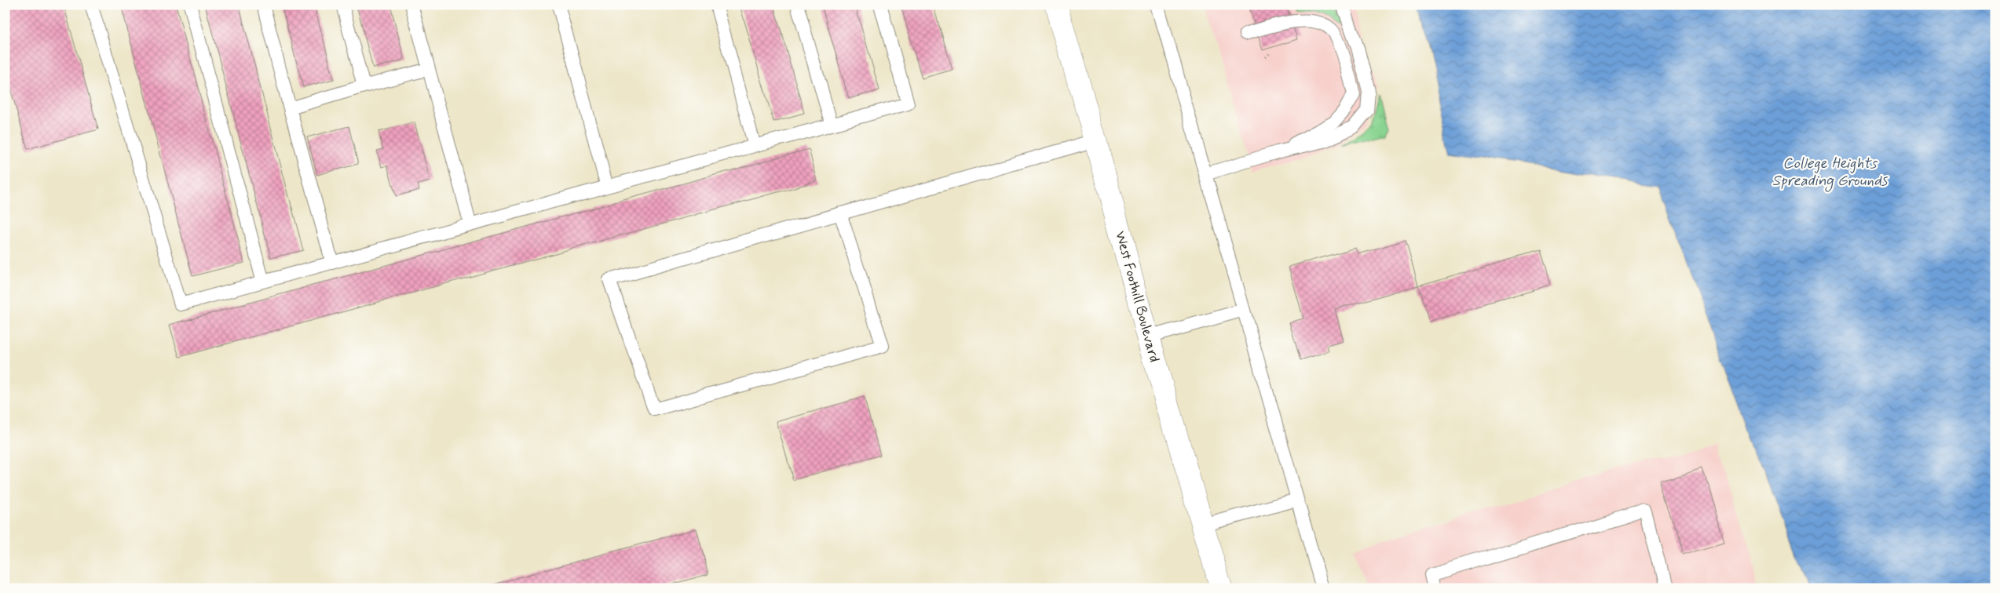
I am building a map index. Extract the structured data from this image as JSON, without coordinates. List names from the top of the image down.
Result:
{
  "streets": {
    "main road": ["West Foothill Boulevard"]
  },
  "water": ["College Heights Spreading Grounds"]
}
